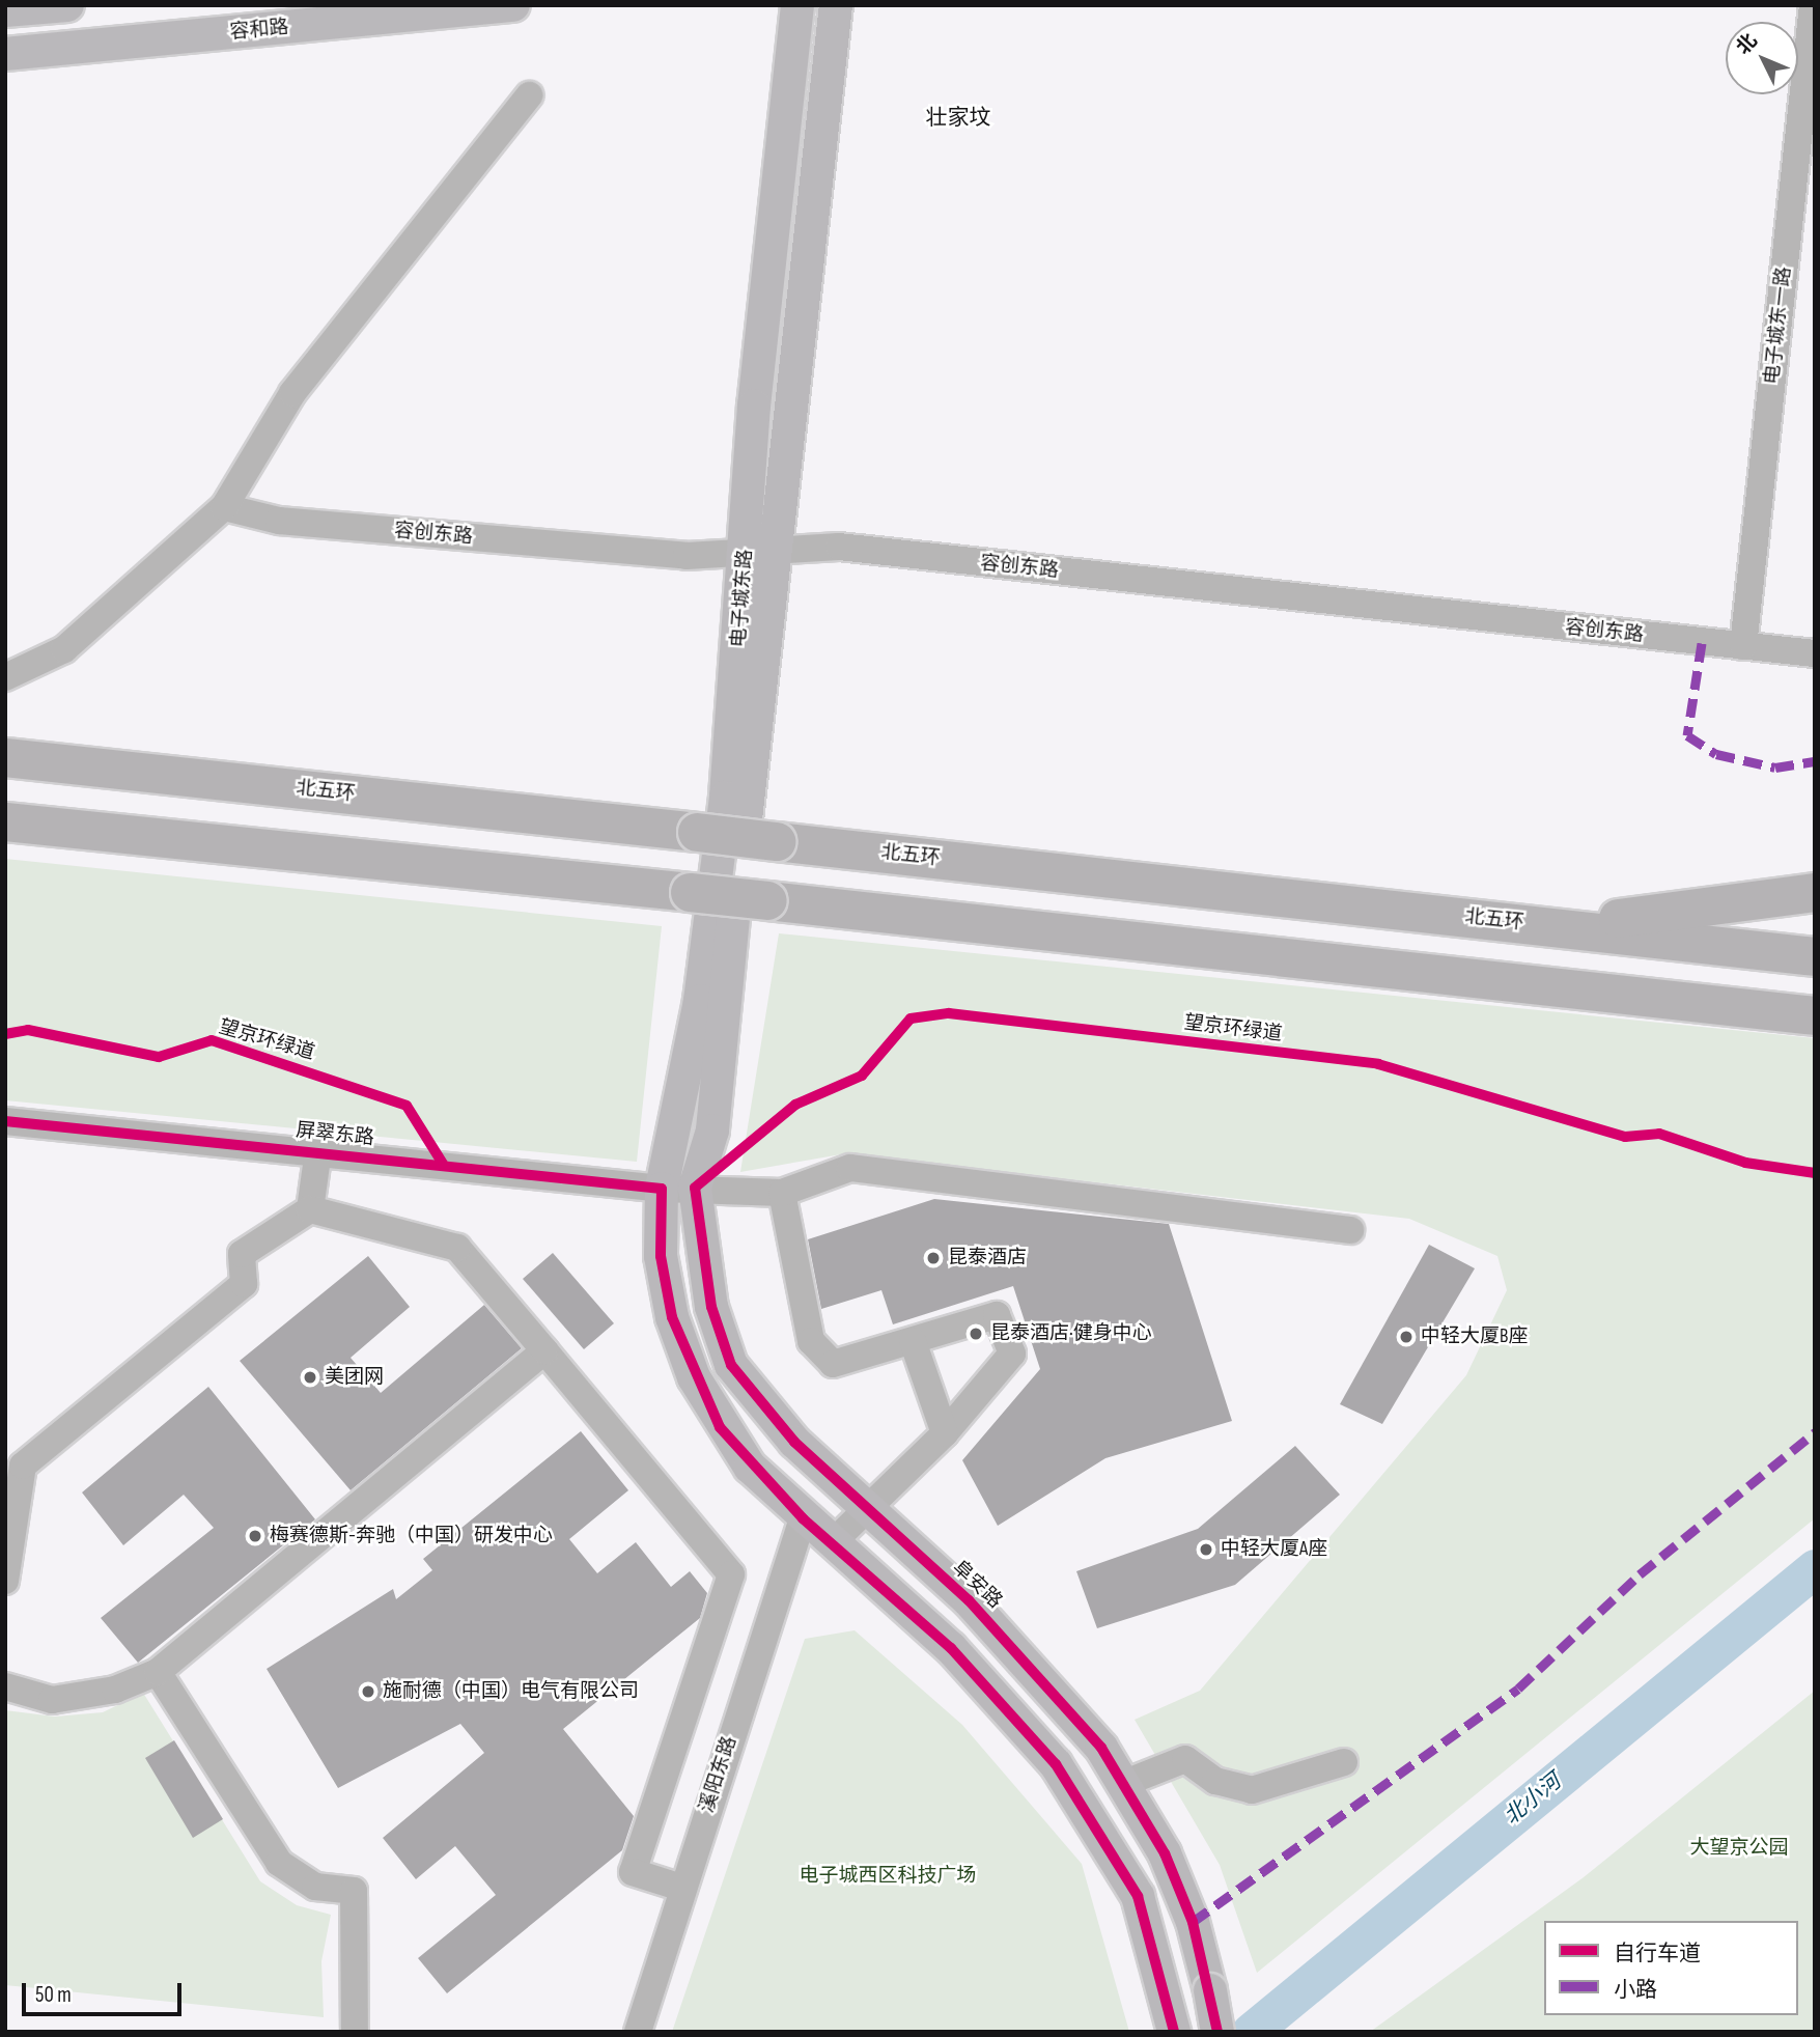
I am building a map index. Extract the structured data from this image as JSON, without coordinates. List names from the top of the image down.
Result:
{
  "streets": {
    "highway": ["北五环"],
    "main road": ["容和路", "电子城东路", "阜安路"],
    "street": [
      "电子城东一路",
      "容创东路",
      "屏翠东路",
      "溪阳东路"
    ],
    "cycle path": ["望京环绿道"]
  },
  "crossings": [
    ["电子城东一路", "容创东路"],
    ["容创东路", "电子城东路"],
    ["电子城东路", "屏翠东路"],
    ["电子城东路", "阜安路"],
    ["屏翠东路", "阜安路"]
  ],
  "districts": ["壮家坟"],
  "water": ["北小河"],
  "parks": ["大望京公园", "电子城西区科技广场"],
  "places": [
    "昆泰酒店",
    "昆泰酒店·健身中心",
    "中轻大厦B座",
    "美团网",
    "梅赛德斯-奔驰（中国）研发中心",
    "中轻大厦A座",
    "施耐德（中国）电气有限公司"
  ],
  "legend": ["自行车道", "小路"],
  "scale_bar": "50 m",
  "north": "top left"
}
